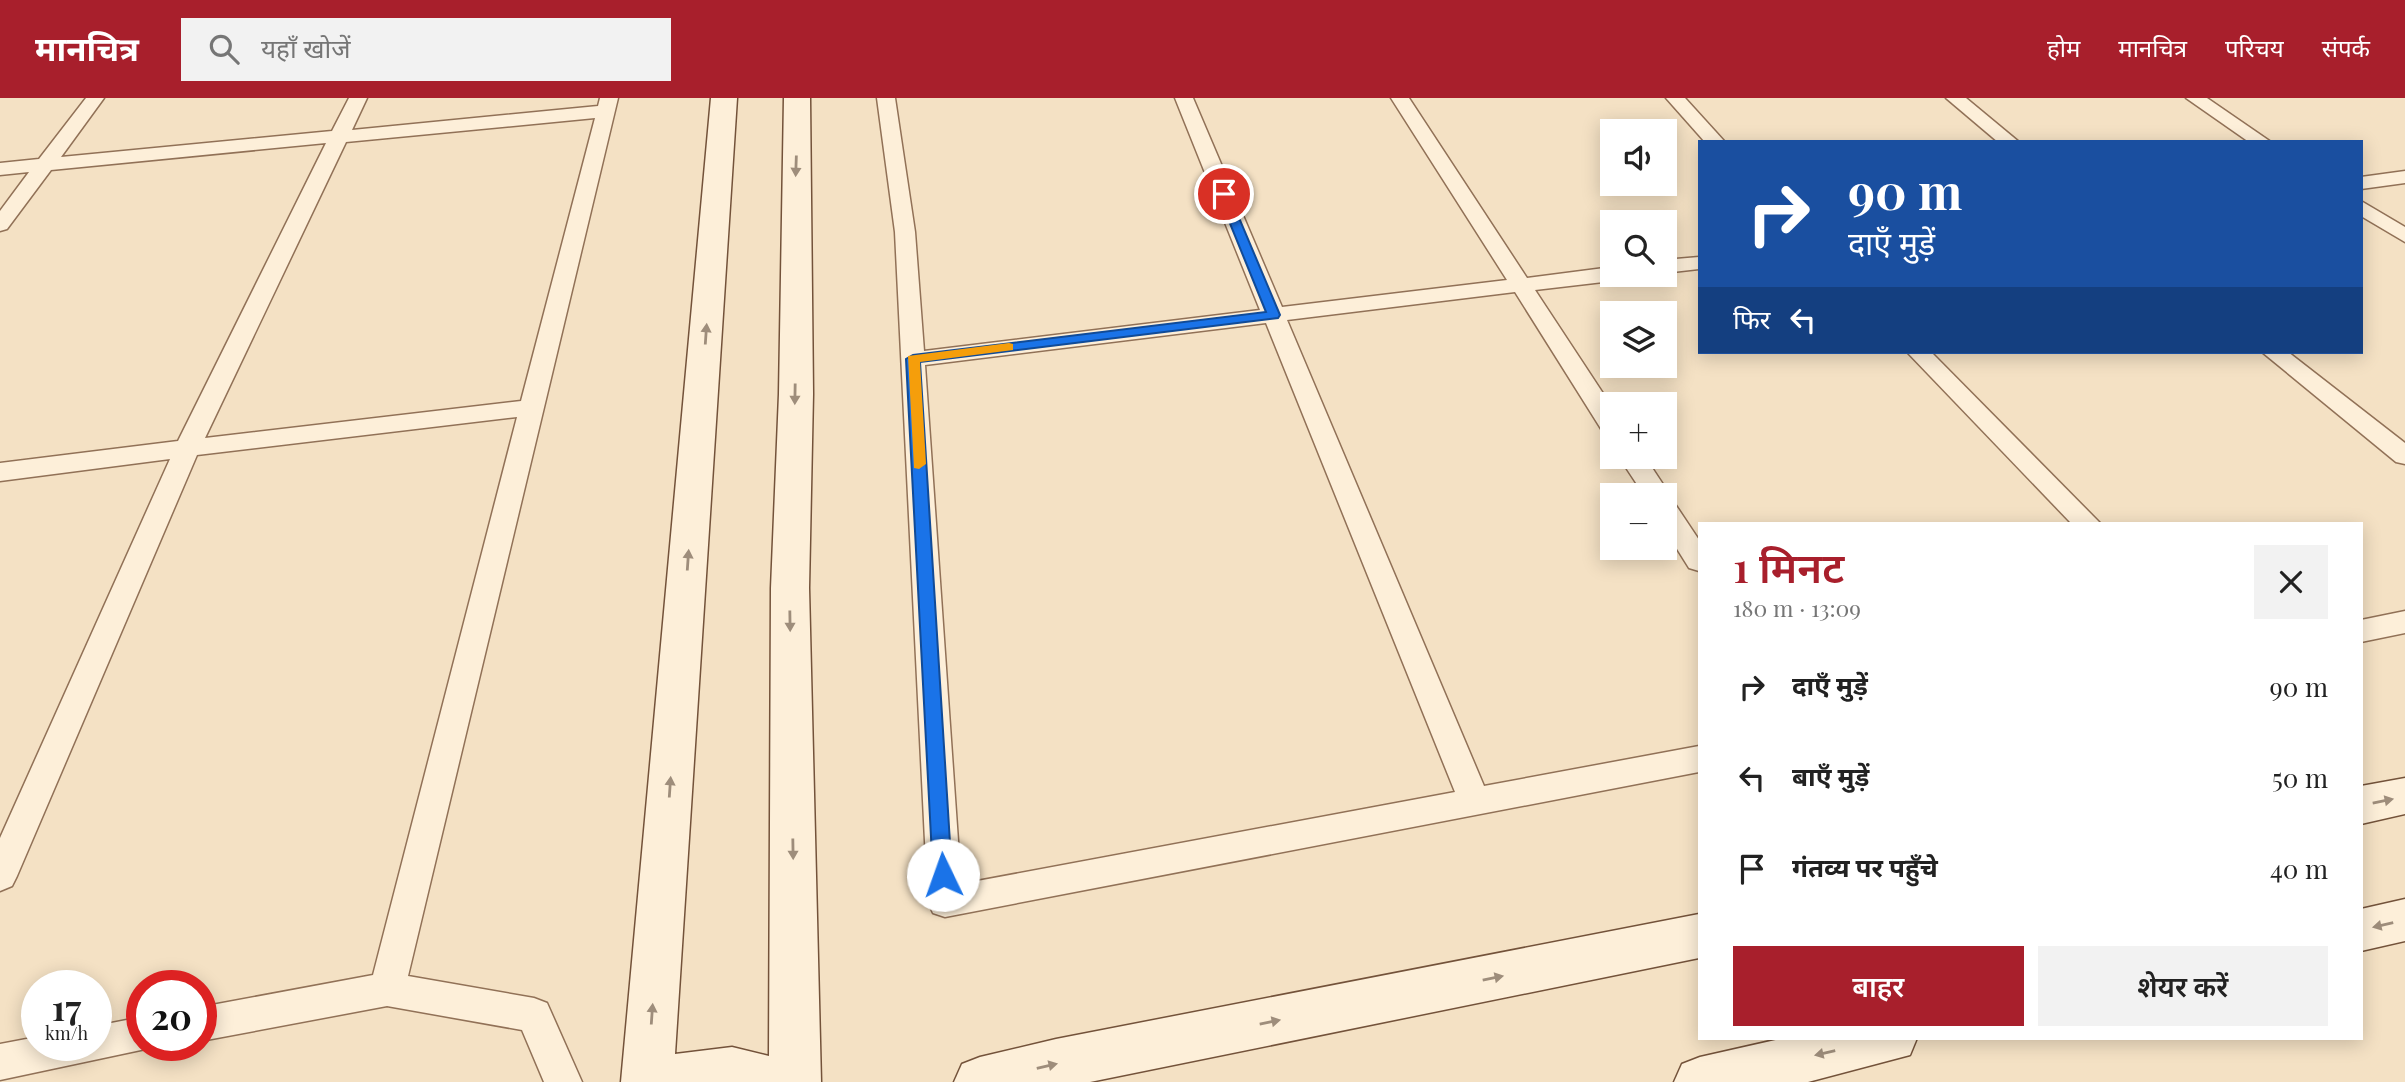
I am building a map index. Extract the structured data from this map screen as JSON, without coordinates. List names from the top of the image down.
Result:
{
  "page": {
    "header": "मानचित्र",
    "search": "यहाँ खोजें",
    "nav": [
      "होम",
      "मानचित्र",
      "परिचय",
      "संपर्क"
    ],
    "map_buttons": ["+", "−"],
    "turn": ["90 m", "दाएँ मुड़ें"],
    "then": "फिर",
    "heading": ["1 मिनट", "180 m · 13:09"],
    "list": [
      {
        "name": "दाएँ मुड़ें",
        "value": "90 m"
      },
      {
        "name": "बाएँ मुड़ें",
        "value": "50 m"
      },
      {
        "name": "गंतव्य पर पहुँचे",
        "value": "40 m"
      }
    ],
    "buttons": ["बाहर", "शेयर करें"],
    "speed": "17 km/h",
    "limit": "20"
  }
}
